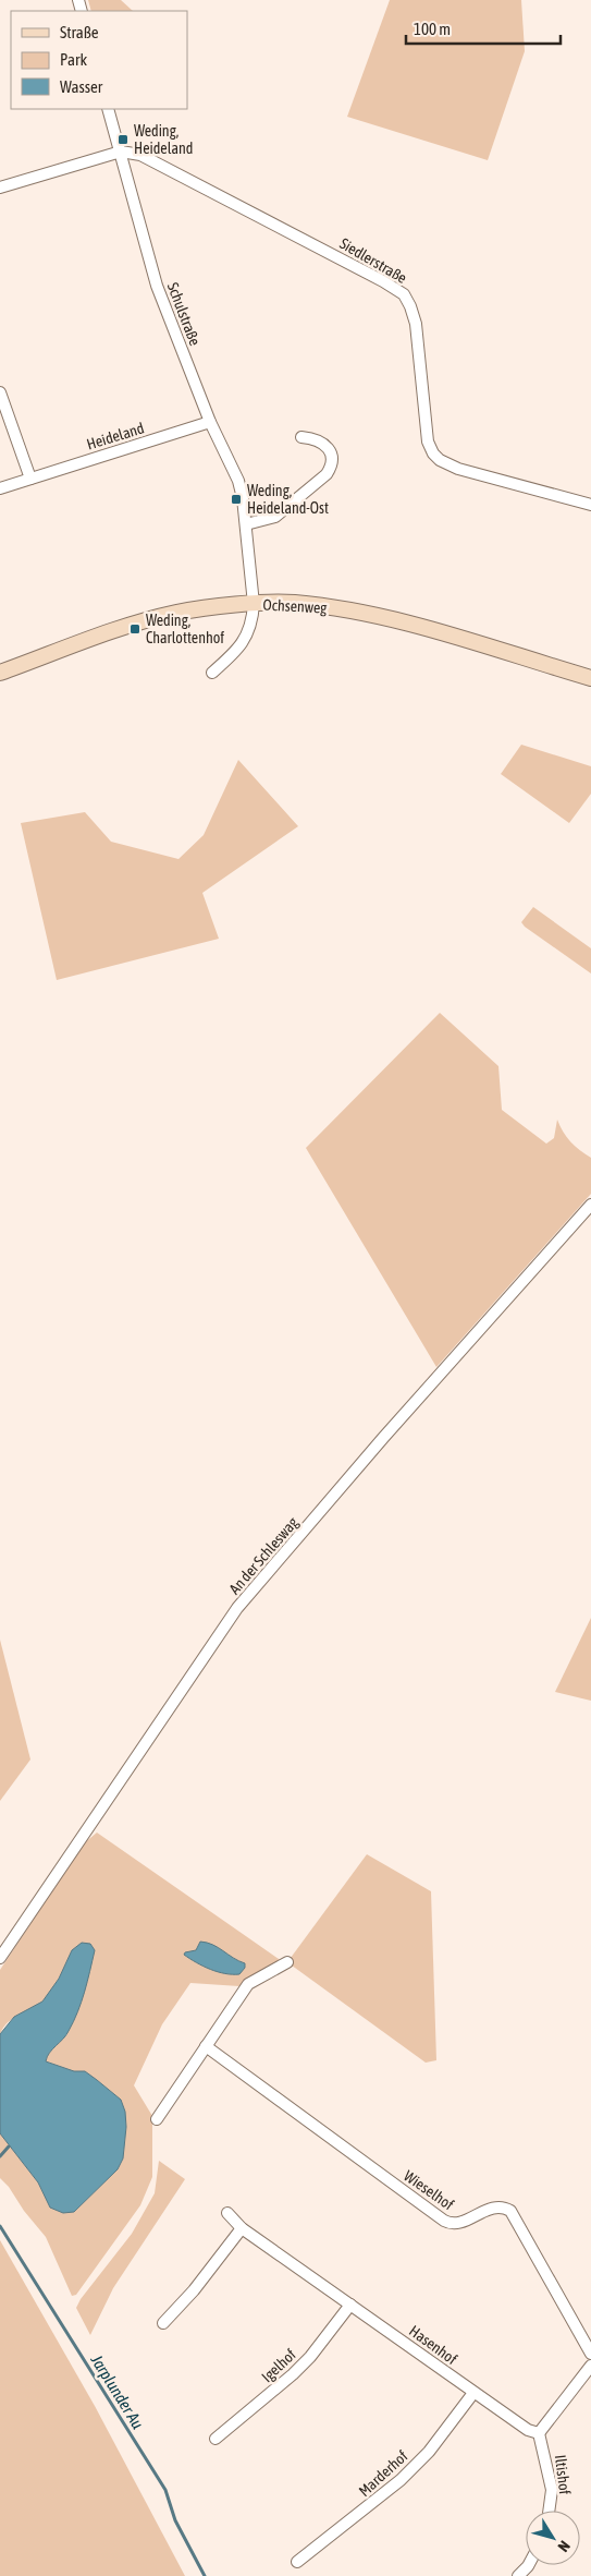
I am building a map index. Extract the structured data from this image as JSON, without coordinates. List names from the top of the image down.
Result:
{
  "streets": {
    "main road": ["Ochsenweg"],
    "street": [
      "Siedlerstraße",
      "Schulstraße",
      "Heideland",
      "An der Schleswag",
      "Wieselhof",
      "Hasenhof",
      "Igelhof",
      "Marderhof",
      "Iltishof"
    ]
  },
  "crossings": [
    ["Siedlerstraße", "Schulstraße"],
    ["Schulstraße", "Heideland"],
    ["Schulstraße", "Ochsenweg"],
    ["Hasenhof", "Igelhof"],
    ["Hasenhof", "Marderhof"],
    ["Hasenhof", "Iltishof"]
  ],
  "water": ["Jarplunder Au"],
  "places": {
    "transit": ["Weding, Heideland", "Weding, Heideland-Ost", "Weding, Charlottenhof"]
  },
  "legend": ["Straße", "Park", "Wasser"],
  "scale_bar": "100 m",
  "north": "bottom right"
}
